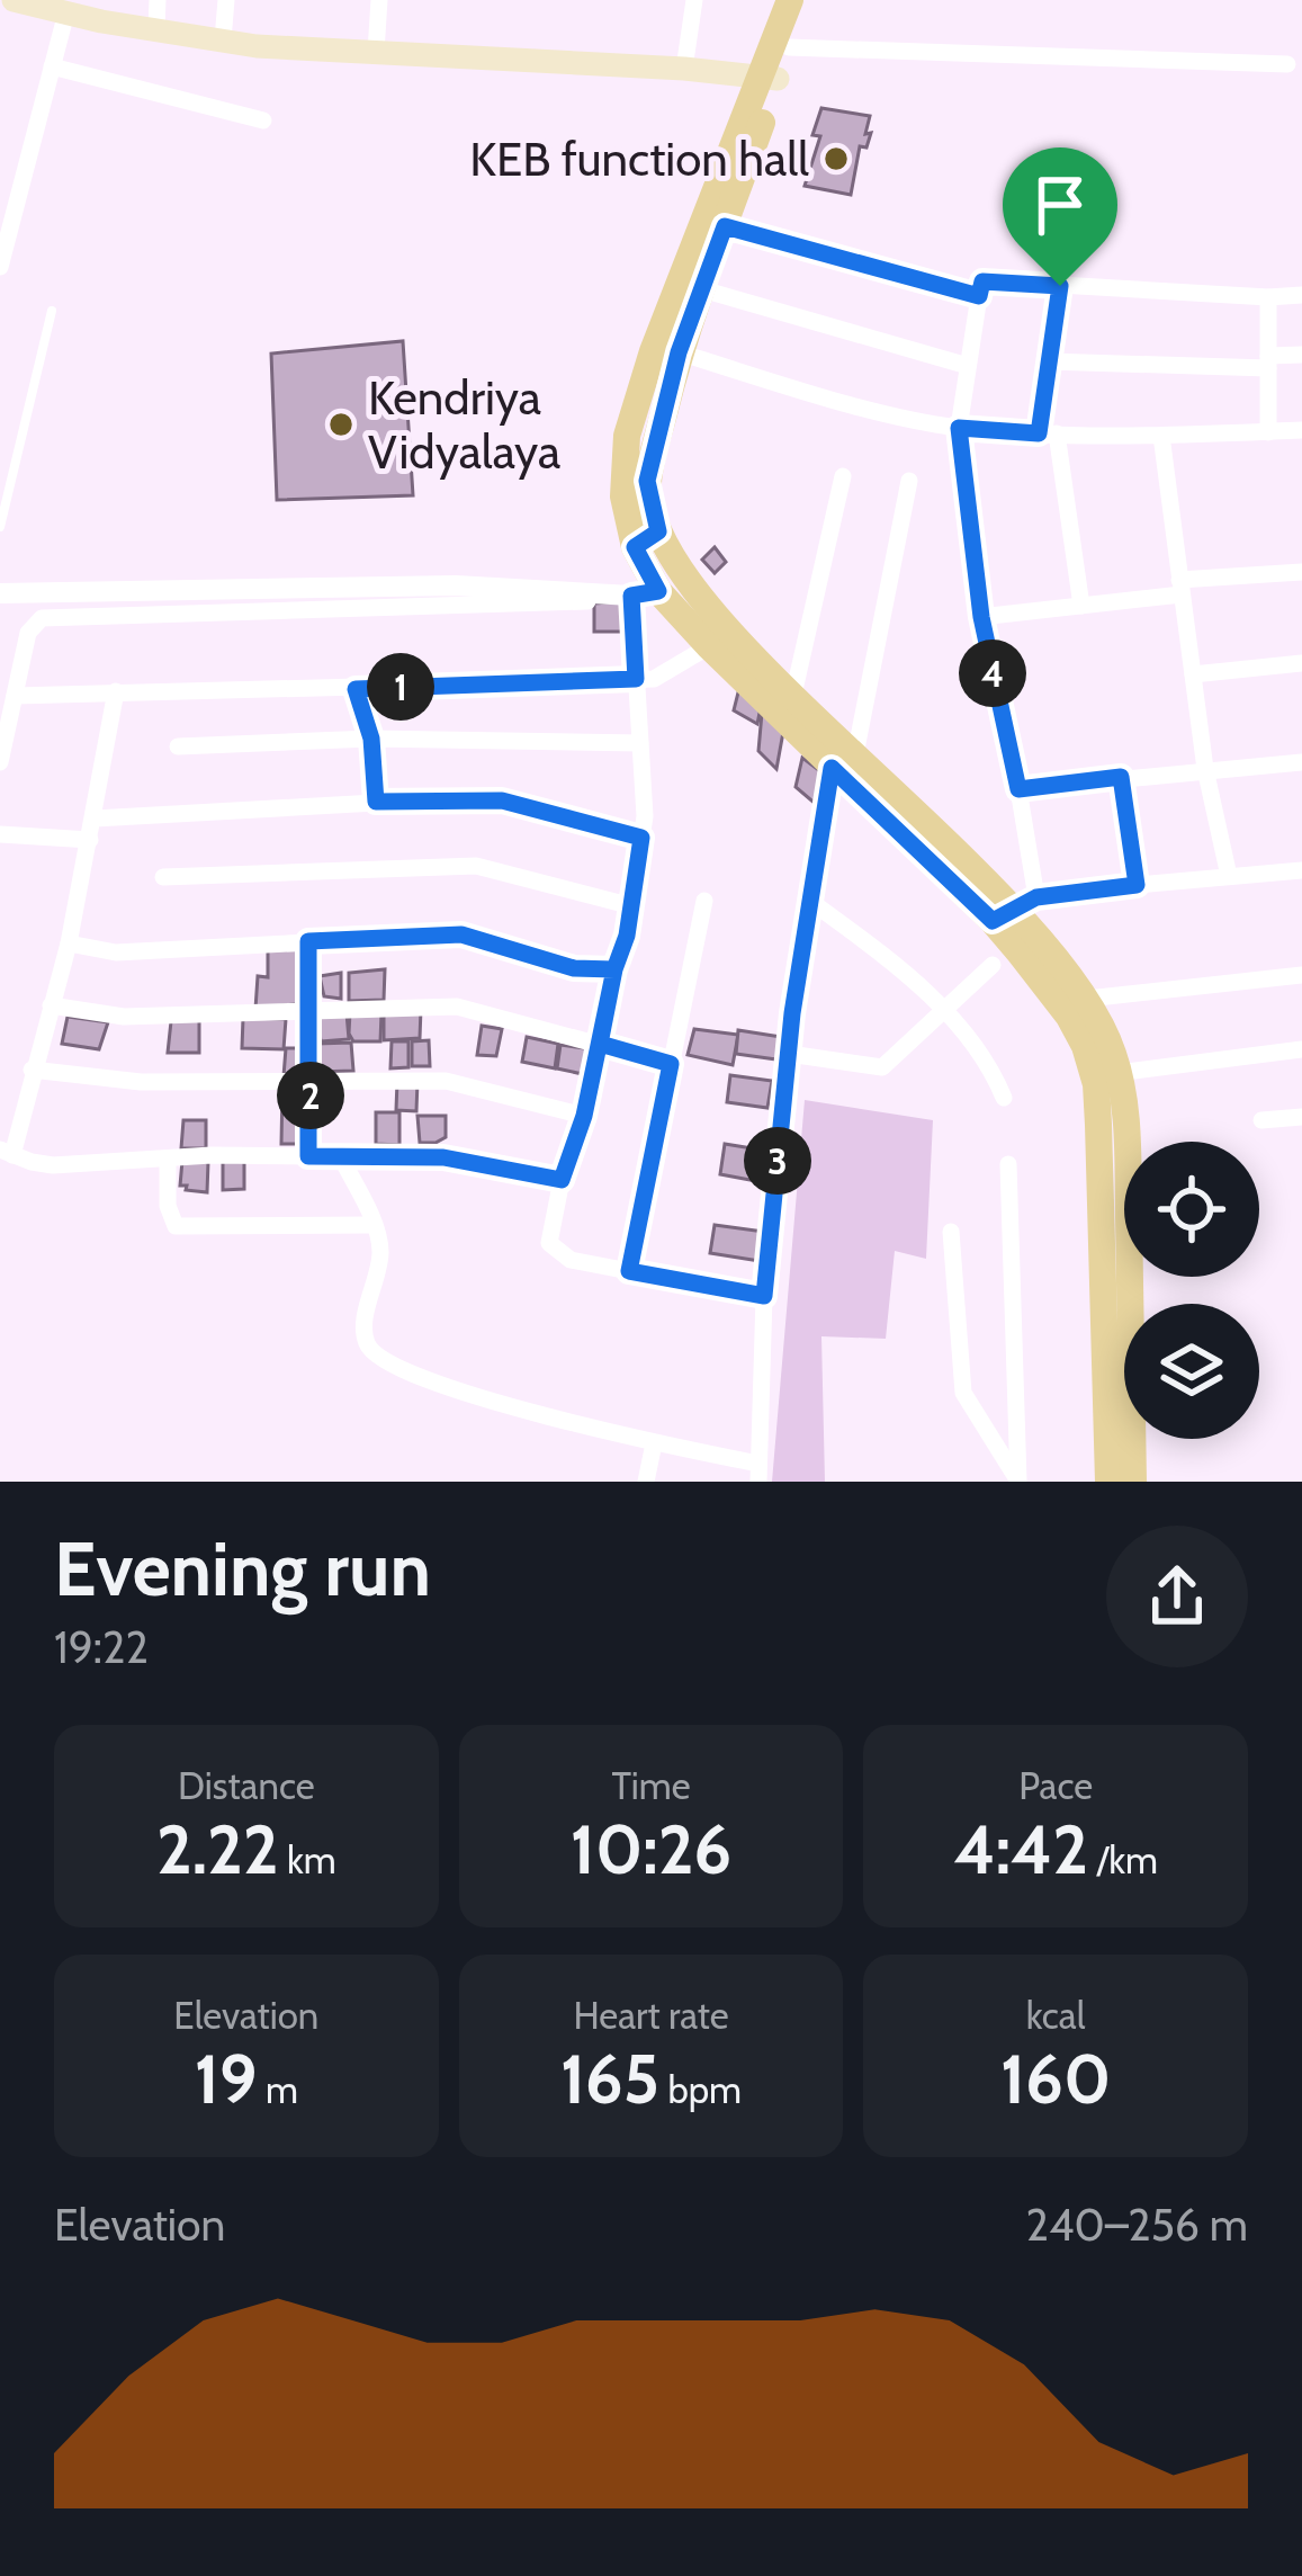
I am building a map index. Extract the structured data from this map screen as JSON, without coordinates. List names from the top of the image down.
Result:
{
  "places": ["KEB function hall", "Kendriya Vidyalaya"],
  "page": {
    "pins": [
      "4",
      "1",
      "2",
      "3"
    ],
    "heading": ["Evening run", "19:22"],
    "stats": [
      ["Distance", "2.22 km"],
      ["Time", "10:26"],
      ["Pace", "4:42 /km"],
      ["Elevation", "19 m"],
      ["Heart rate", "165 bpm"],
      ["kcal", "160"]
    ],
    "chart": ["Elevation", "240–256 m"]
  }
}
